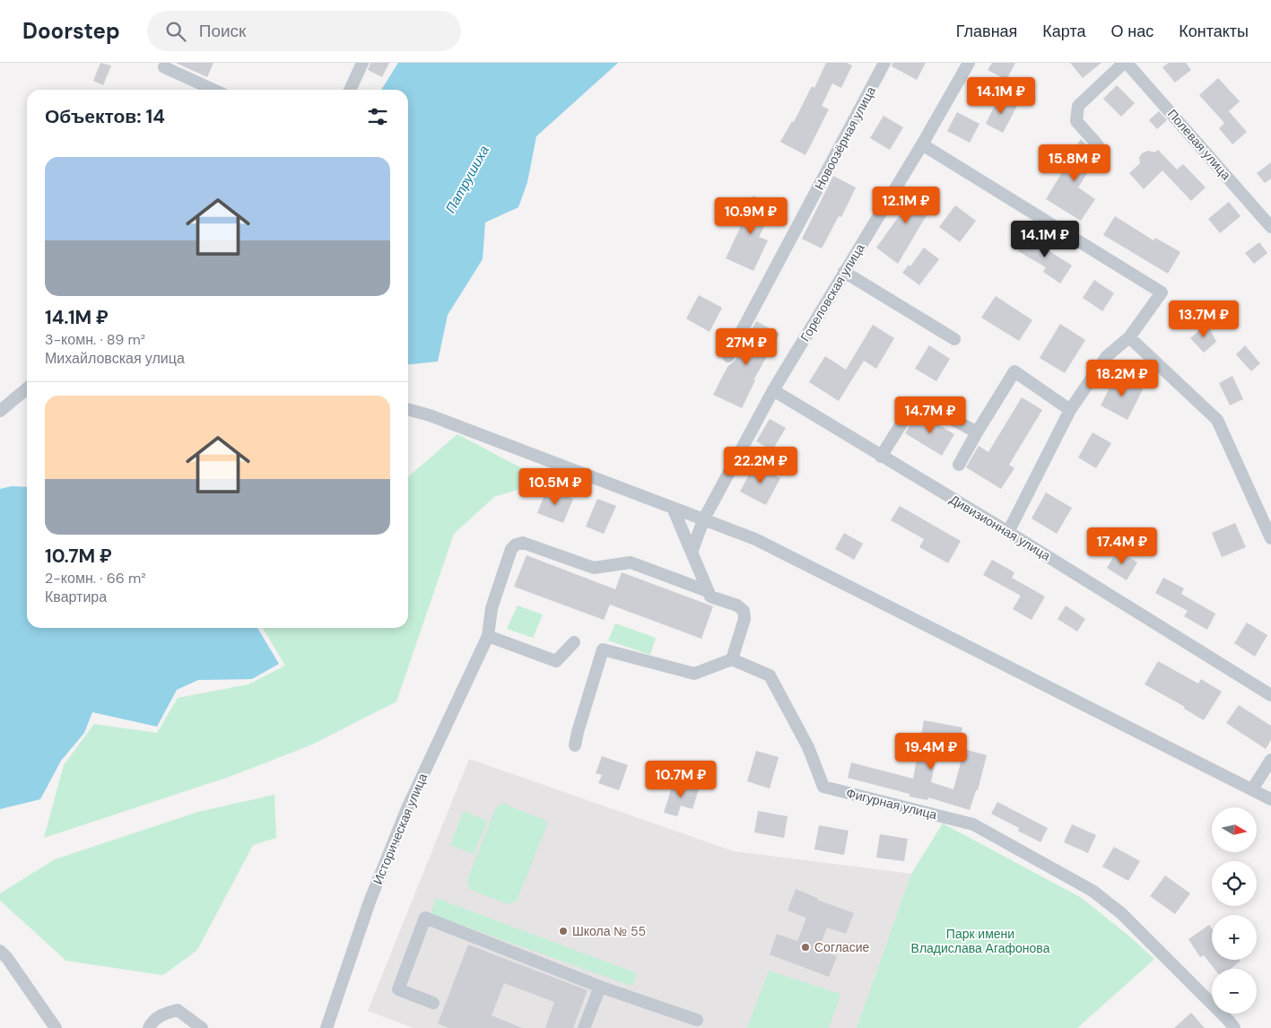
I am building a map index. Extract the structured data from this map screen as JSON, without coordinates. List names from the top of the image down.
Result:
{
  "streets": {
    "street": [
      "Новоозёрная улица",
      "Полевая улица",
      "Гореловская улица",
      "Дивизионная улица",
      "Фигурная улица",
      "Историческая улица"
    ]
  },
  "crossings": [
    ["Гореловская улица", "Дивизионная улица"]
  ],
  "water": ["Патрушиха"],
  "parks": ["Парк имени Владислава Агафонова"],
  "places": ["Школа № 55", "Согласие"],
  "north": "right",
  "page": {
    "header": "Doorstep",
    "search": "Поиск",
    "nav": [
      "Главная",
      "Карта",
      "О нас",
      "Контакты"
    ],
    "price": [
      "14.1M ₽",
      "15.8M ₽",
      "12.1M ₽",
      "10.9M ₽",
      "14.1M ₽",
      "13.7M ₽",
      "27M ₽",
      "18.2M ₽",
      "14.7M ₽",
      "22.2M ₽",
      "10.5M ₽",
      "17.4M ₽",
      "19.4M ₽",
      "10.7M ₽"
    ],
    "heading": "Объектов: 14",
    "list": [
      {
        "name": "14.1M ₽",
        "note": "3-комн. · 89 m² · Михайловская улица"
      },
      {
        "name": "10.7M ₽",
        "note": "2-комн. · 66 m² · Квартира"
      }
    ],
    "map_buttons": ["+", "−"]
  }
}
